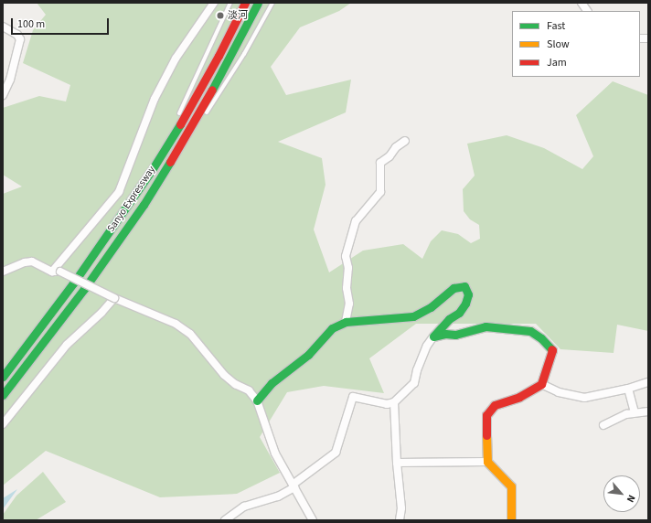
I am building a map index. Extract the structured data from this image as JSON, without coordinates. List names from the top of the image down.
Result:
{
  "streets": {
    "main road": ["Sanyo Expressway"]
  },
  "places": ["淡河"],
  "legend": ["Fast", "Slow", "Jam"],
  "scale_bar": "100 m",
  "north": "bottom right"
}
